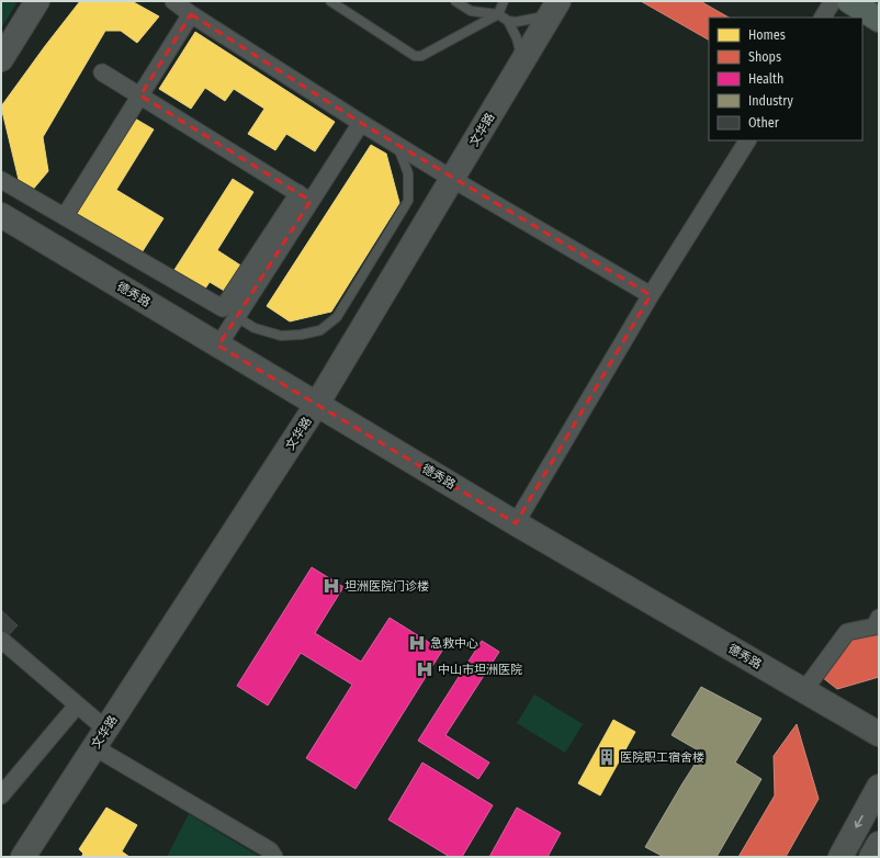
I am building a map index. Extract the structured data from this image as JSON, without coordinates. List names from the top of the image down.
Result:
{
  "streets": {
    "street": ["文华路", "德秀路"]
  },
  "crossings": [
    ["文华路", "德秀路"]
  ],
  "places": {
    "hospital": ["坦洲医院门诊楼", "急救中心", "中山市坦洲医院"],
    "building": ["医院职工宿舍楼"]
  },
  "legend": [
    "Homes",
    "Shops",
    "Health",
    "Industry",
    "Other"
  ]
}
